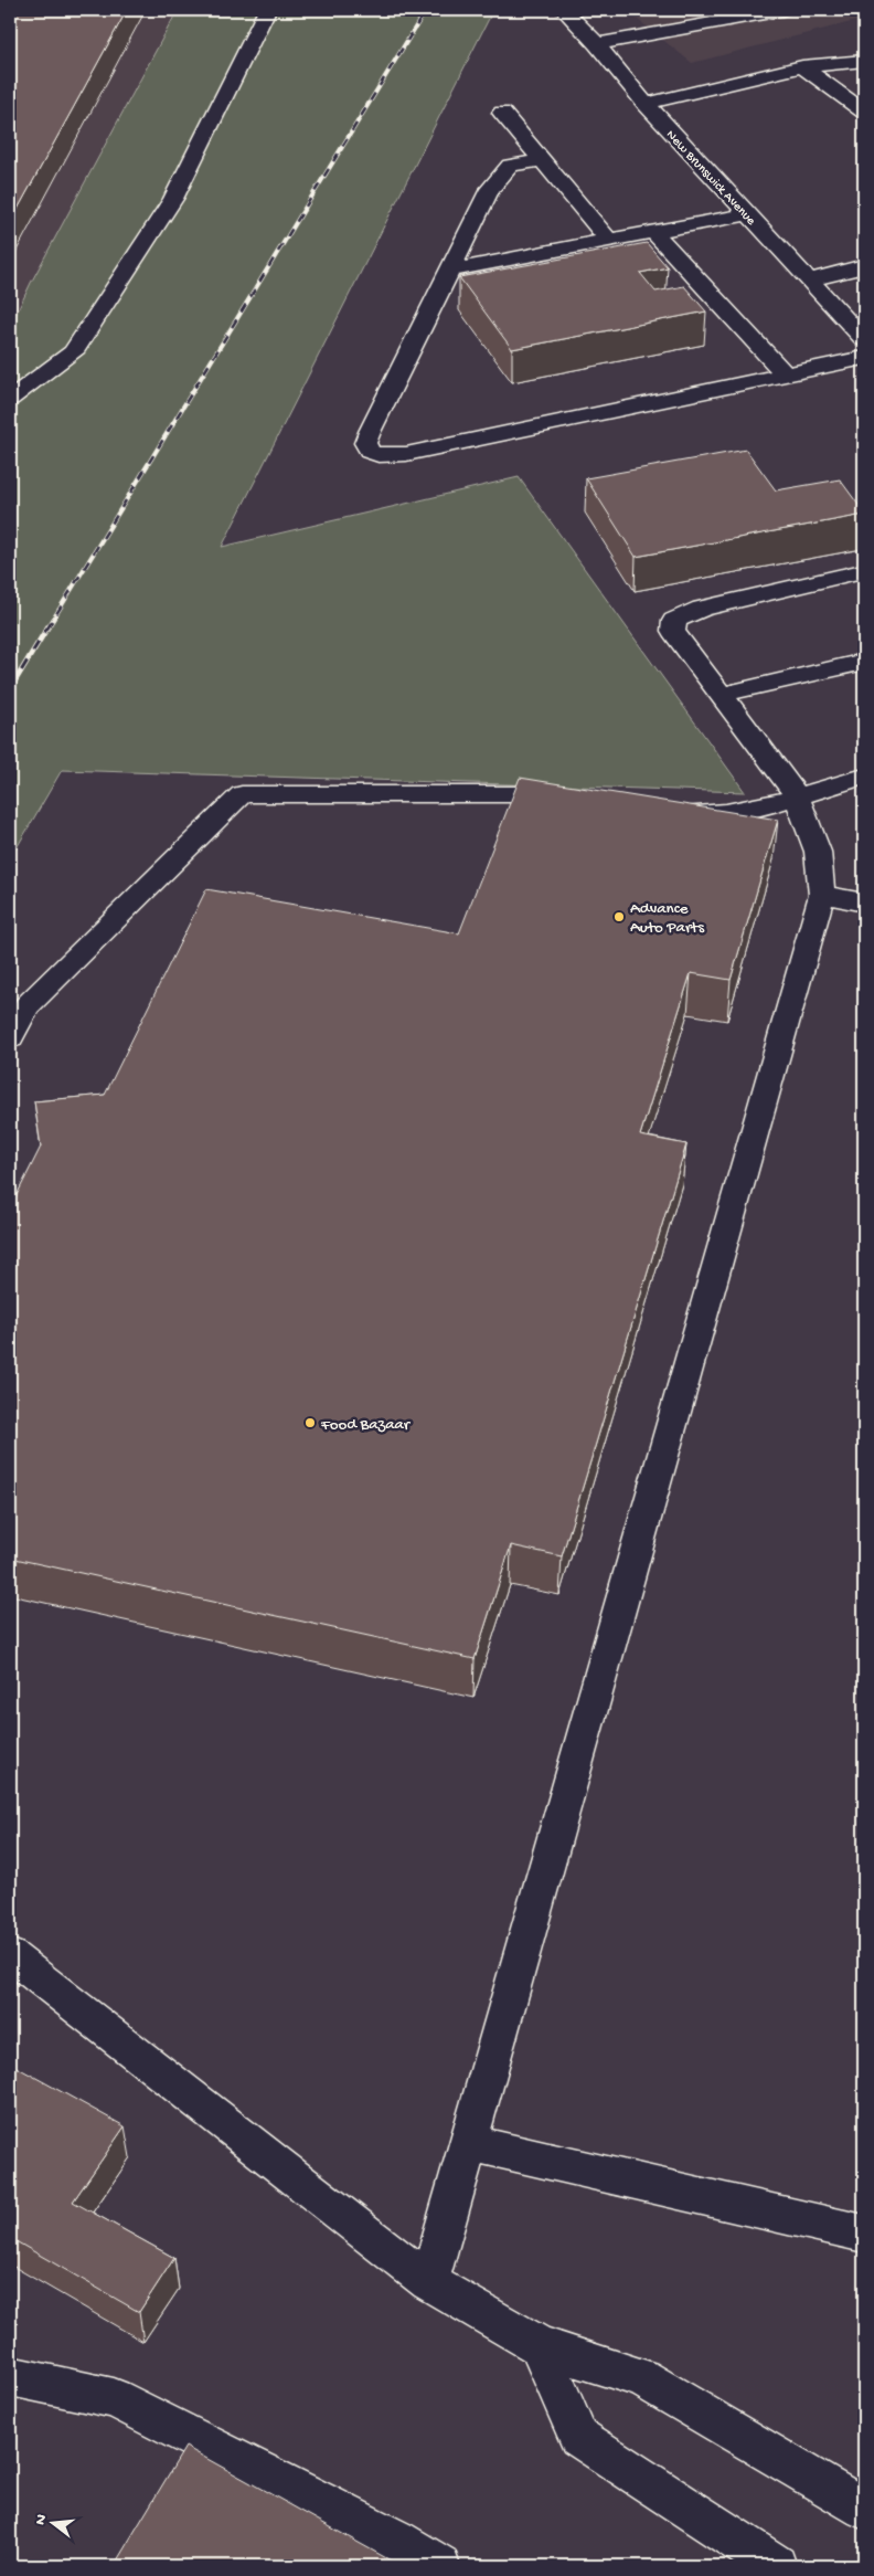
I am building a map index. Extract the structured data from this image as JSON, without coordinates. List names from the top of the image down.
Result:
{
  "streets": {
    "street": ["New Brunswick Avenue"]
  },
  "places": ["Advance Auto Parts", "Food Bazaar"],
  "north": "left"
}
